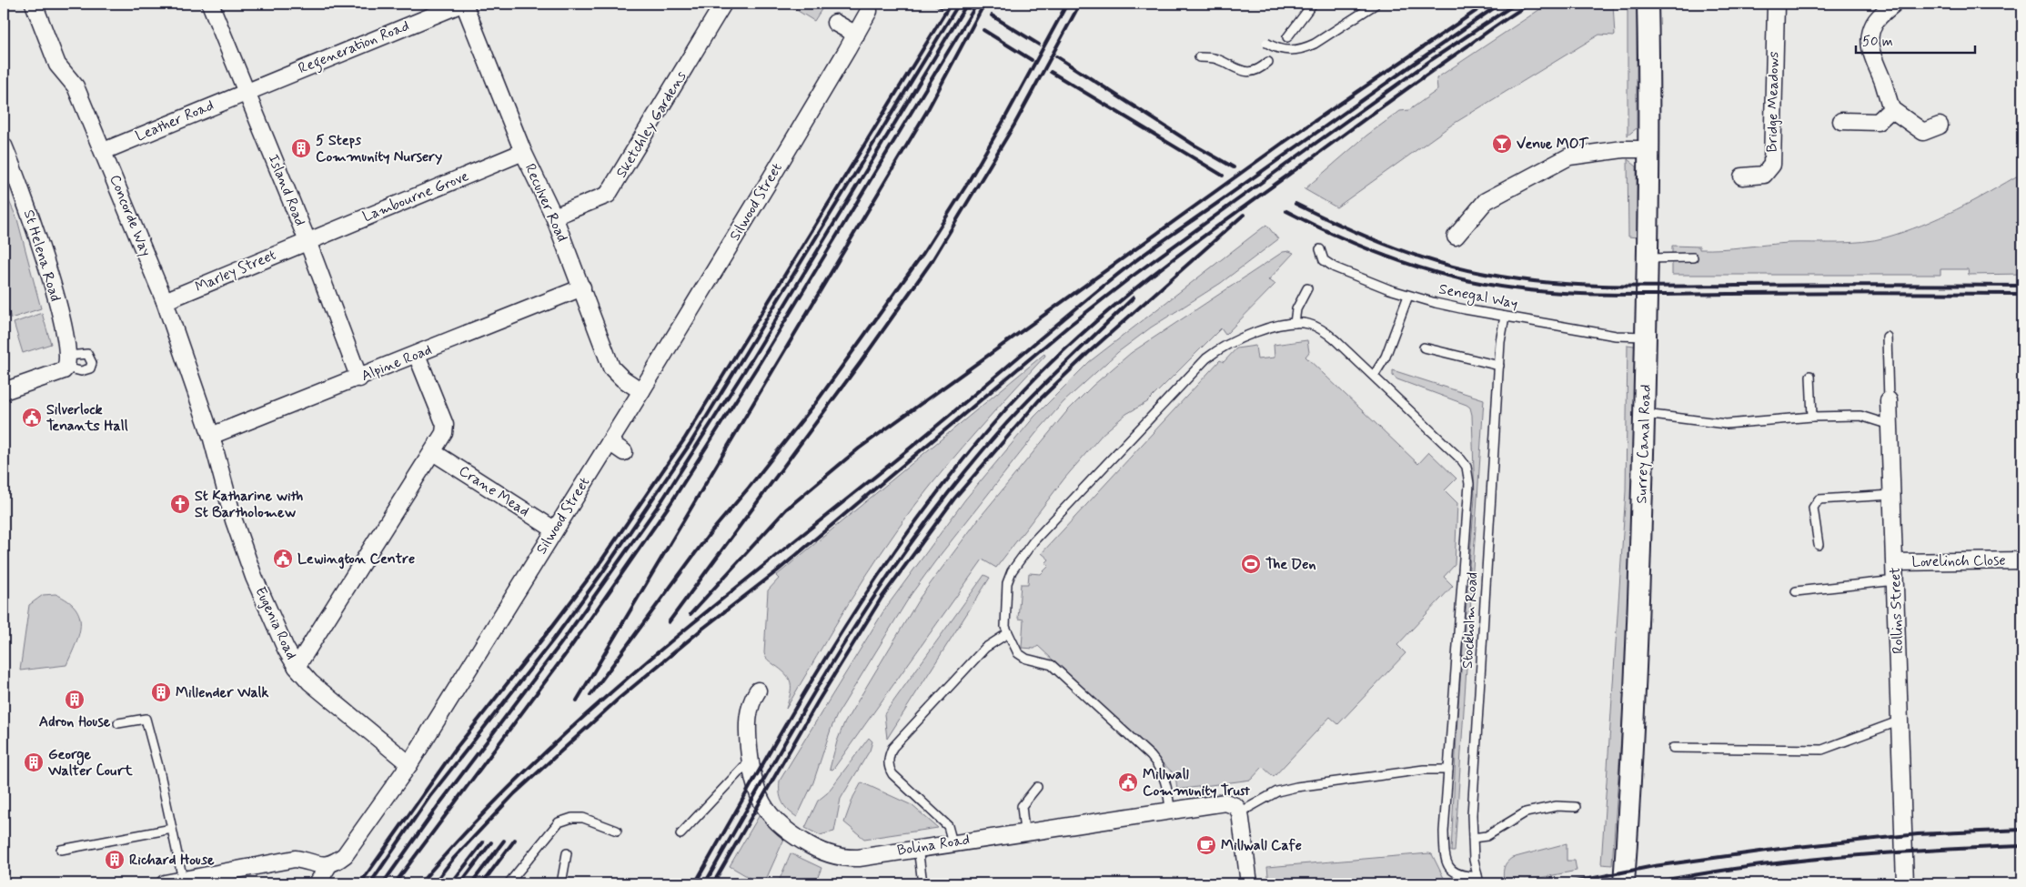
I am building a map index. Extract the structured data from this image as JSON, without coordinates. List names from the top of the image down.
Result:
{
  "streets": {
    "street": [
      "Regeneration Road",
      "Bridge Meadows",
      "Leather Road",
      "Sketchley Gardens",
      "Island Road",
      "Lambourne Grove",
      "Silwood Street",
      "Reculver Road",
      "Concorde Way",
      "St Helena Road",
      "Marley Street",
      "Alpine Road",
      "Surrey Canal Road",
      "Crane Mead",
      "Lovelinch Close",
      "Rollins Street",
      "Eugenia Road",
      "Bolina Road"
    ],
    "lane": ["Senegal Way", "Stockholm Road"]
  },
  "crossings": [
    ["Regeneration Road", "Leather Road"],
    ["Regeneration Road", "Island Road"],
    ["Regeneration Road", "Reculver Road"],
    ["Leather Road", "Island Road"],
    ["Leather Road", "Concorde Way"],
    ["Sketchley Gardens", "Reculver Road"],
    ["Island Road", "Lambourne Grove"],
    ["Island Road", "Marley Street"],
    ["Island Road", "Alpine Road"],
    ["Lambourne Grove", "Reculver Road"],
    ["Lambourne Grove", "Marley Street"],
    ["Silwood Street", "Reculver Road"],
    ["Silwood Street", "Crane Mead"],
    ["Silwood Street", "Eugenia Road"],
    ["Reculver Road", "Alpine Road"],
    ["Concorde Way", "Marley Street"],
    ["Concorde Way", "Alpine Road"],
    ["Concorde Way", "Eugenia Road"],
    ["Senegal Way", "Surrey Canal Road"],
    ["Senegal Way", "Stockholm Road"],
    ["Alpine Road", "Eugenia Road"],
    ["Lovelinch Close", "Rollins Street"]
  ],
  "places": {
    "bar": ["Venue MOT"],
    "building": [
      "5 Steps Community Nursery",
      "Millender Walk",
      "Adron House",
      "George Walter Court",
      "Richard House"
    ],
    "public building": ["Silverlock Tenants Hall", "Lewington Centre", "Millwall Community Trust"],
    "church": ["St Katharine with St Bartholomew"],
    "sports": ["The Den"],
    "cafe": ["Millwall Cafe"]
  },
  "scale_bar": "50 m"
}
